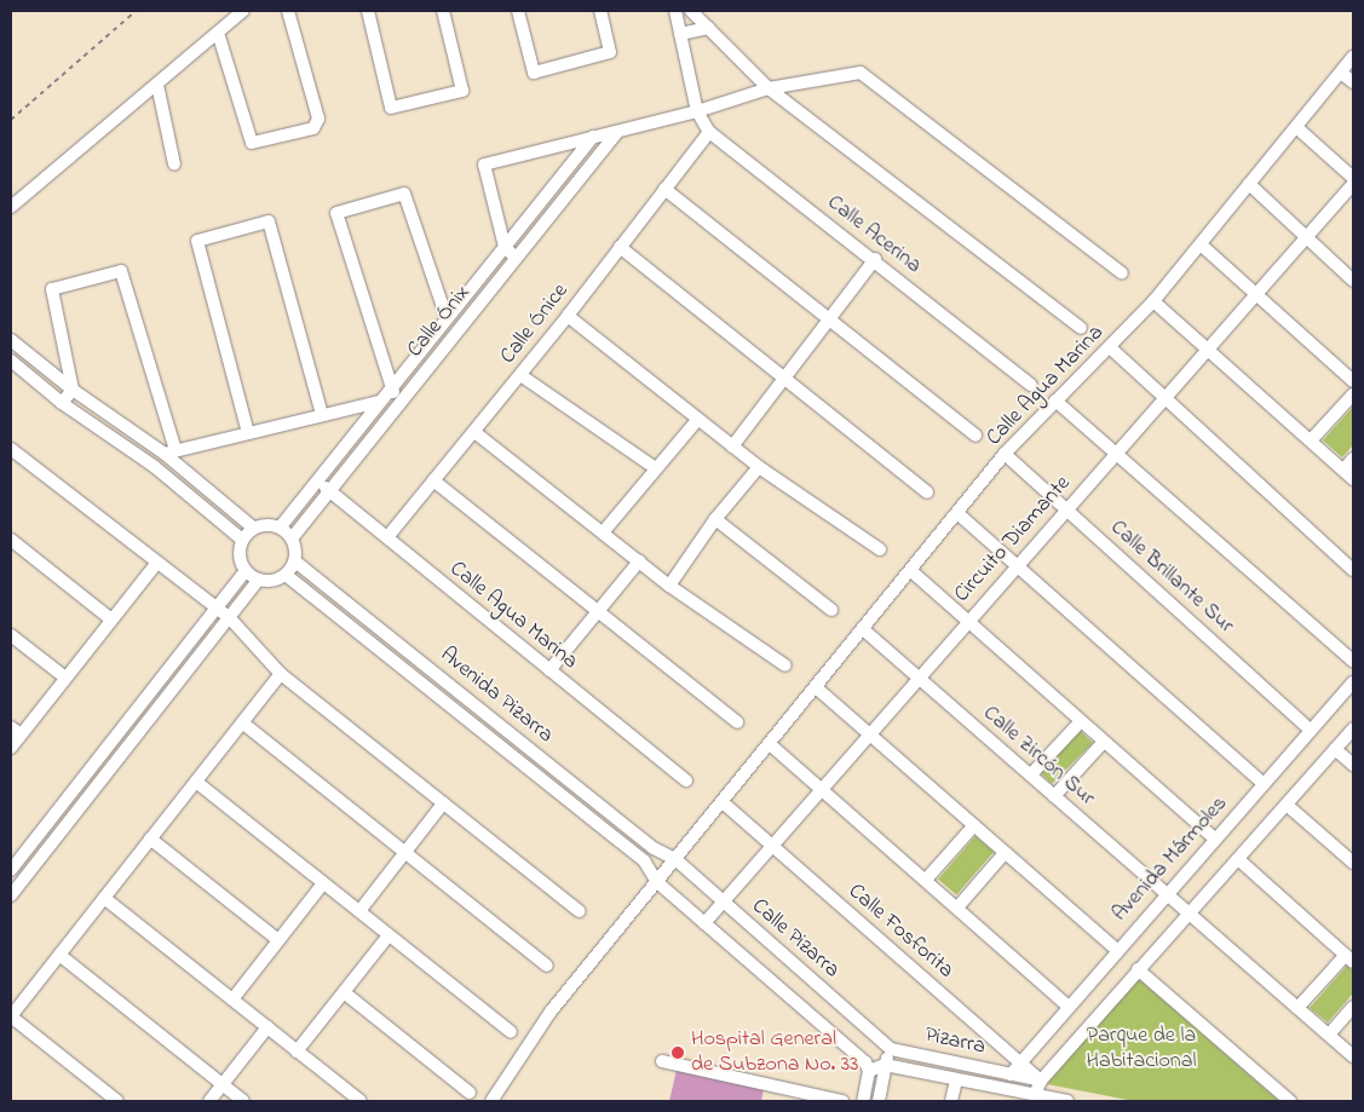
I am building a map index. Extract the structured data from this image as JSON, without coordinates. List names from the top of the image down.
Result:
{
  "streets": {
    "street": [
      "Calle Acerina",
      "Calle Ónix",
      "Calle Ónice",
      "Calle Agua Marina",
      "Circuito Diamante",
      "Calle Brillante Sur",
      "Avenida Pizarra",
      "Calle Zircón Sur",
      "Avenida Mármoles",
      "Calle Fosforita",
      "Calle Pizarra",
      "Pizarra"
    ]
  },
  "crossings": [
    ["Calle Acerina", "Calle Ónice"],
    ["Calle Ónix", "Calle Agua Marina"],
    ["Calle Ónix", "Avenida Pizarra"],
    ["Calle Ónice", "Calle Agua Marina"],
    ["Calle Agua Marina", "Calle Brillante Sur"],
    ["Calle Agua Marina", "Avenida Pizarra"],
    ["Calle Agua Marina", "Calle Zircón Sur"],
    ["Calle Agua Marina", "Calle Fosforita"],
    ["Calle Agua Marina", "Calle Pizarra"],
    ["Circuito Diamante", "Calle Brillante Sur"],
    ["Circuito Diamante", "Calle Zircón Sur"],
    ["Circuito Diamante", "Calle Fosforita"],
    ["Circuito Diamante", "Calle Pizarra"],
    ["Calle Brillante Sur", "Avenida Mármoles"],
    ["Avenida Pizarra", "Calle Pizarra"],
    ["Calle Zircón Sur", "Avenida Mármoles"],
    ["Avenida Mármoles", "Calle Fosforita"],
    ["Avenida Mármoles", "Pizarra"],
    ["Calle Fosforita", "Pizarra"],
    ["Calle Pizarra", "Pizarra"]
  ],
  "parks": ["Parque de la Habitacional"],
  "places": ["Hospital General de Subzona No. 33"]
}
